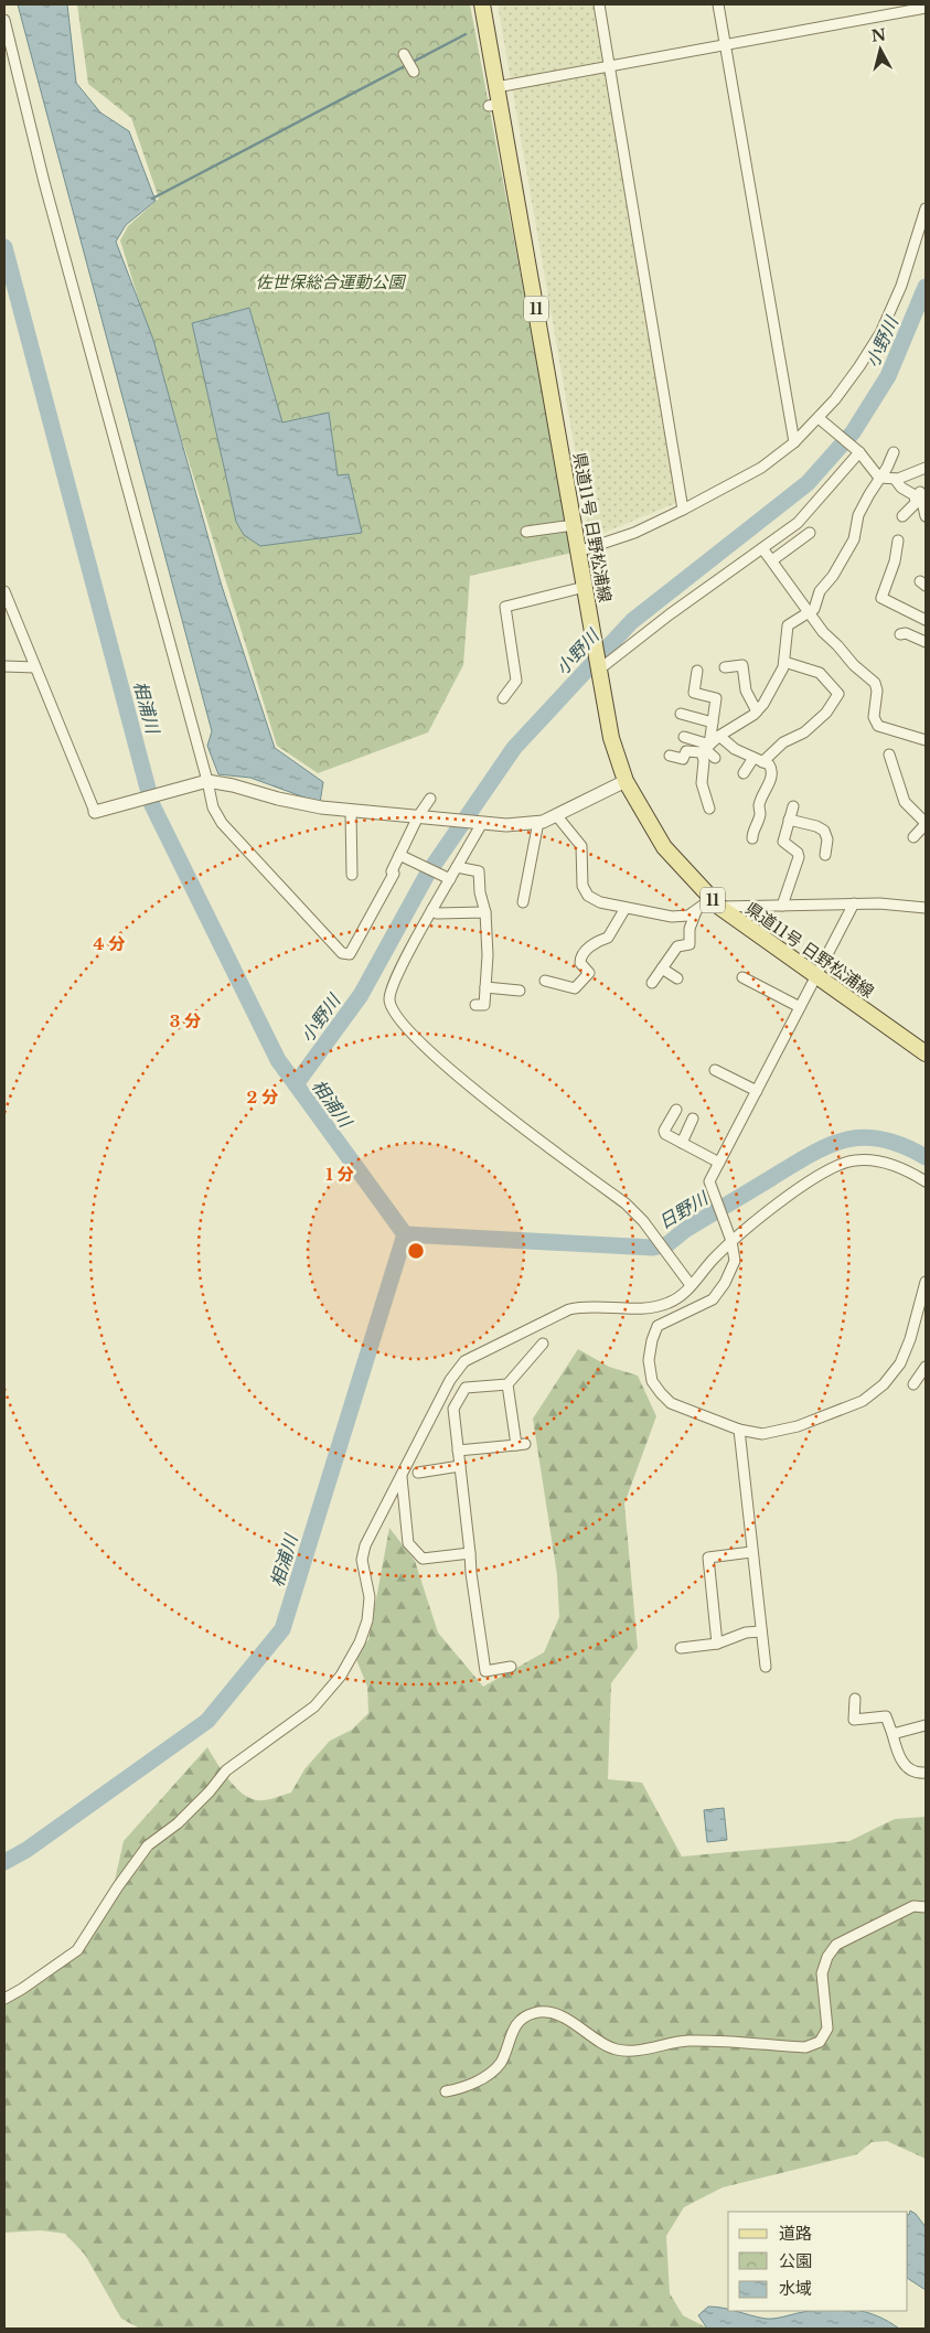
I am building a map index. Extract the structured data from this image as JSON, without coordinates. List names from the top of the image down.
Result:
{
  "streets": {
    "main road": ["11", "県道11号 日野松浦線"]
  },
  "water": ["小野川", "相浦川", "日野川"],
  "parks": ["佐世保総合運動公園"],
  "legend": ["道路", "公園", "水域"],
  "north": "top",
  "rings": [
    "4 分",
    "3 分",
    "2 分",
    "1 分"
  ]
}
